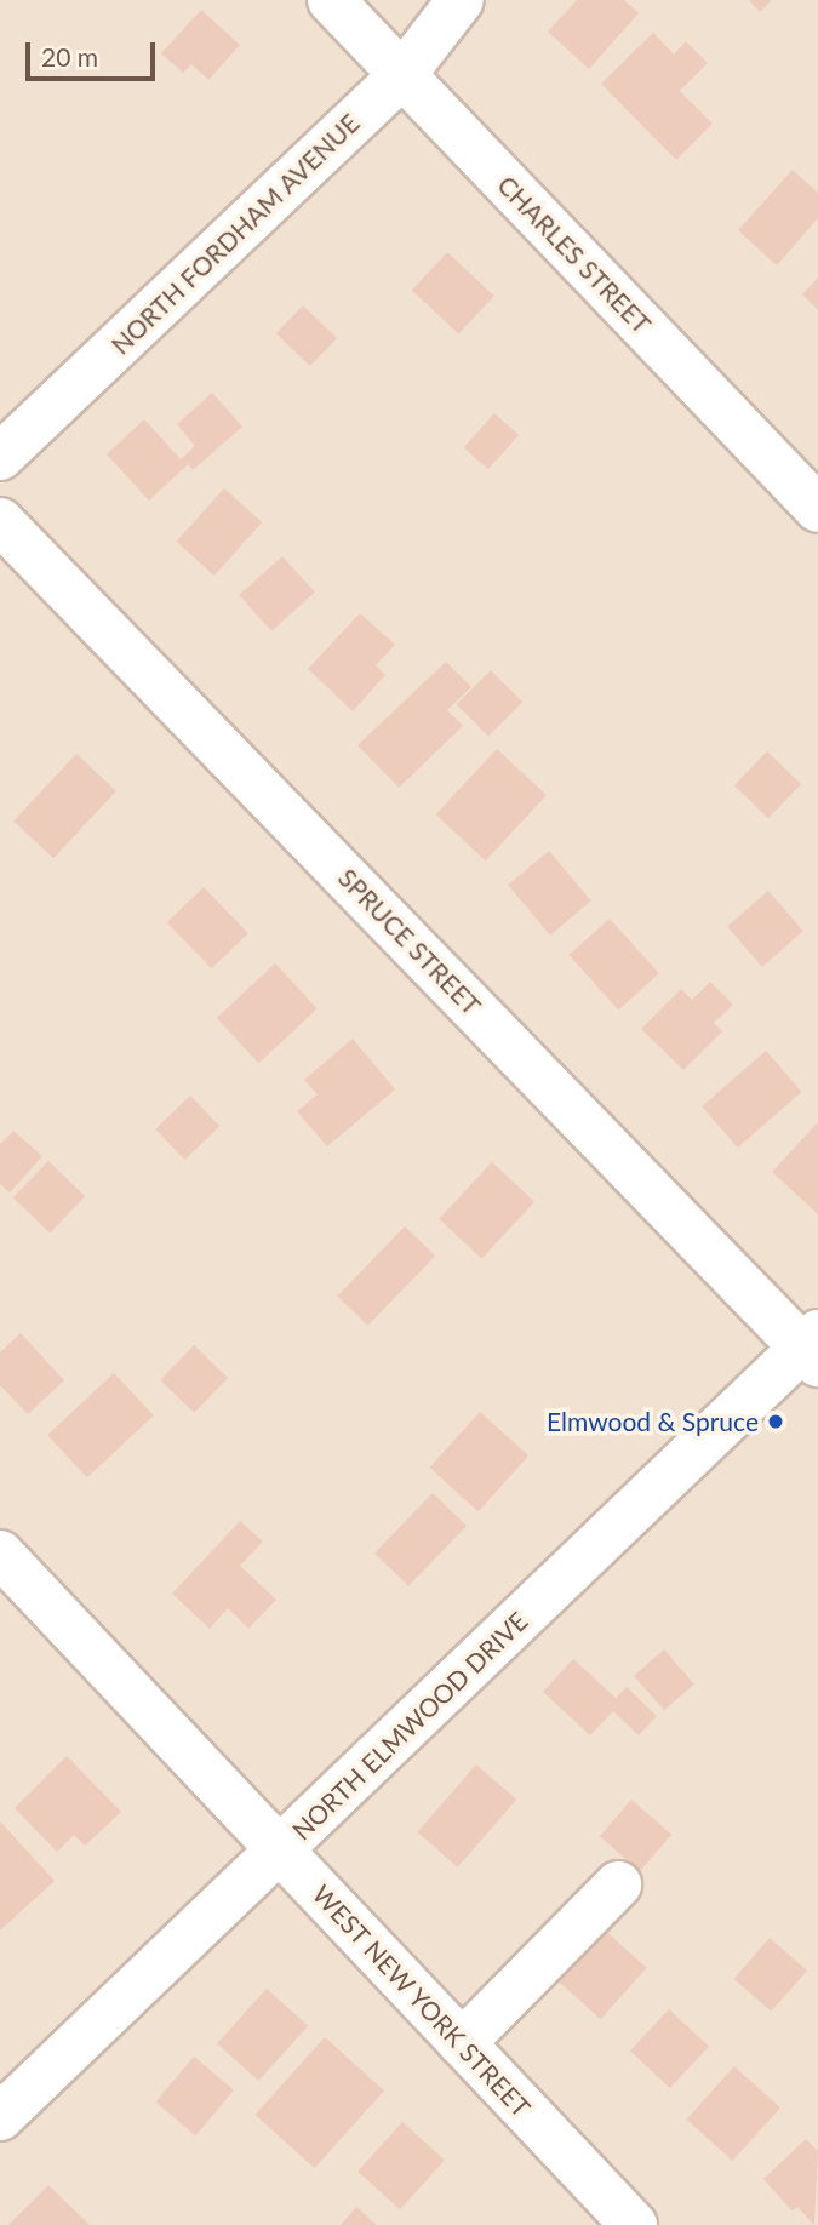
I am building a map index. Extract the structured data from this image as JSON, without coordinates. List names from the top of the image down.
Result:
{
  "streets": {
    "street": [
      "NORTH FORDHAM AVENUE",
      "CHARLES STREET",
      "SPRUCE STREET",
      "NORTH ELMWOOD DRIVE",
      "WEST NEW YORK STREET"
    ]
  },
  "crossings": [
    ["NORTH FORDHAM AVENUE", "CHARLES STREET"],
    ["SPRUCE STREET", "NORTH ELMWOOD DRIVE"],
    ["NORTH ELMWOOD DRIVE", "WEST NEW YORK STREET"]
  ],
  "places": ["Elmwood & Spruce"],
  "scale_bar": "20 m"
}
